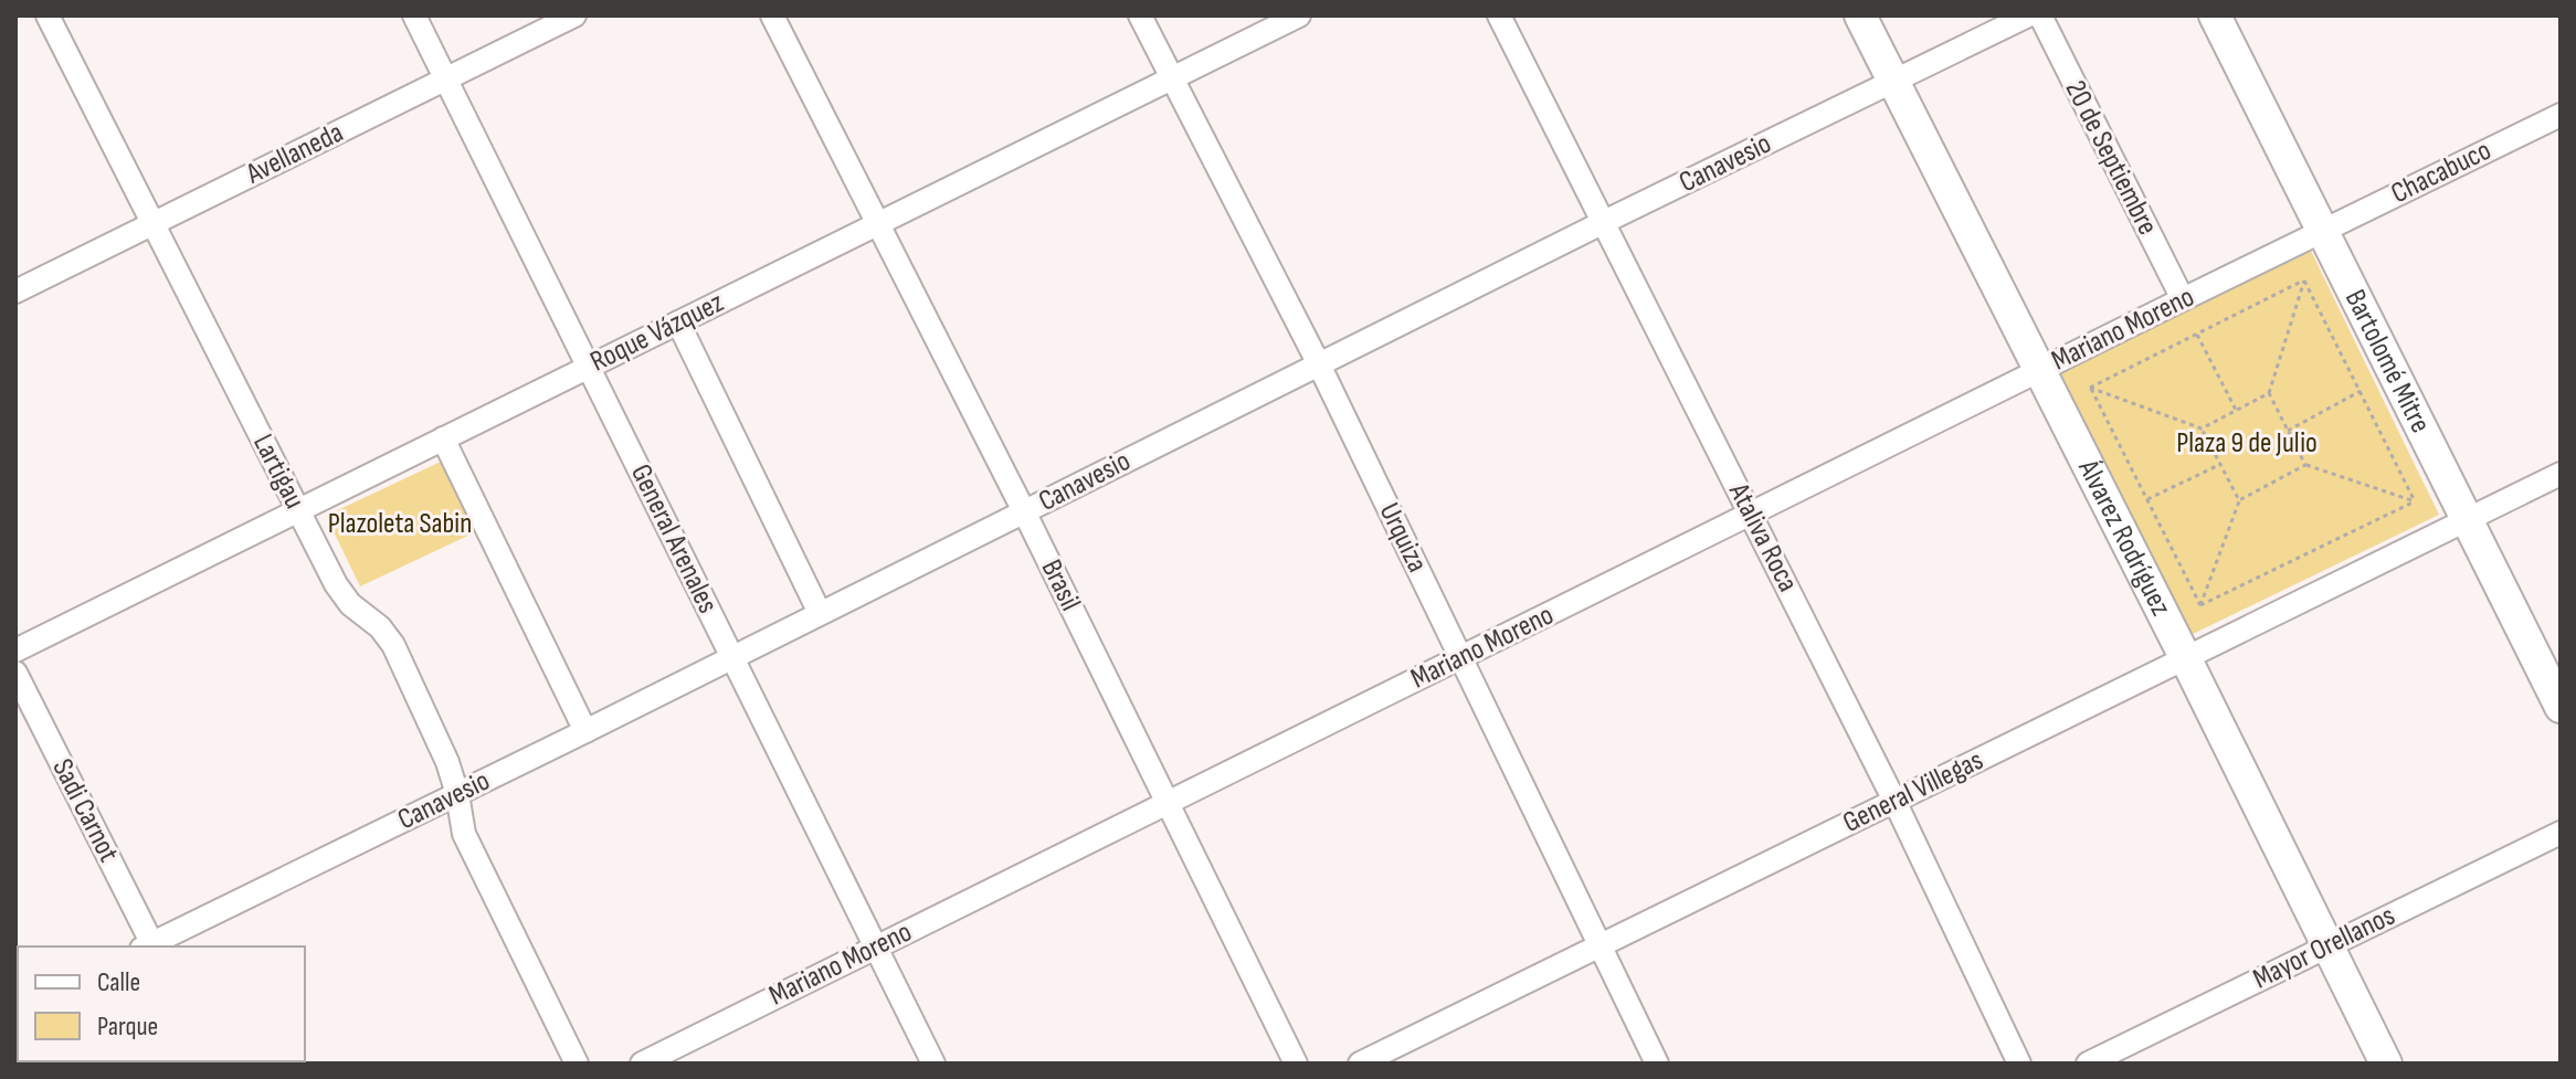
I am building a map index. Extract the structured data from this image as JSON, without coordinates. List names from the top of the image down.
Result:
{
  "streets": {
    "main road": ["Bartolomé Mitre", "Álvarez Rodríguez"],
    "street": [
      "Avellaneda",
      "20 de Septiembre",
      "Canavesio",
      "Chacabuco",
      "Mariano Moreno",
      "Roque Vázquez",
      "Lartigau",
      "Urquiza",
      "Ataliva Roca",
      "General Arenales",
      "Brasil",
      "General Villegas",
      "Sadi Carnot",
      "Mayor Orellanos"
    ]
  },
  "crossings": [
    ["Avellaneda", "Lartigau"],
    ["Avellaneda", "General Arenales"],
    ["20 de Septiembre", "Mariano Moreno"],
    ["Canavesio", "Lartigau"],
    ["Canavesio", "Urquiza"],
    ["Canavesio", "Ataliva Roca"],
    ["Canavesio", "General Arenales"],
    ["Canavesio", "Álvarez Rodríguez"],
    ["Canavesio", "Brasil"],
    ["Canavesio", "Sadi Carnot"],
    ["Chacabuco", "Mariano Moreno"],
    ["Chacabuco", "Bartolomé Mitre"],
    ["Mariano Moreno", "Bartolomé Mitre"],
    ["Mariano Moreno", "Urquiza"],
    ["Mariano Moreno", "Ataliva Roca"],
    ["Mariano Moreno", "General Arenales"],
    ["Mariano Moreno", "Álvarez Rodríguez"],
    ["Mariano Moreno", "Brasil"],
    ["Roque Vázquez", "Lartigau"],
    ["Roque Vázquez", "Urquiza"],
    ["Roque Vázquez", "General Arenales"],
    ["Roque Vázquez", "Brasil"],
    ["Bartolomé Mitre", "General Villegas"],
    ["Urquiza", "General Villegas"],
    ["Ataliva Roca", "General Villegas"],
    ["Álvarez Rodríguez", "General Villegas"],
    ["Álvarez Rodríguez", "Mayor Orellanos"]
  ],
  "parks": ["Plaza 9 de Julio", "Plazoleta Sabin"],
  "legend": ["Calle", "Parque"]
}
